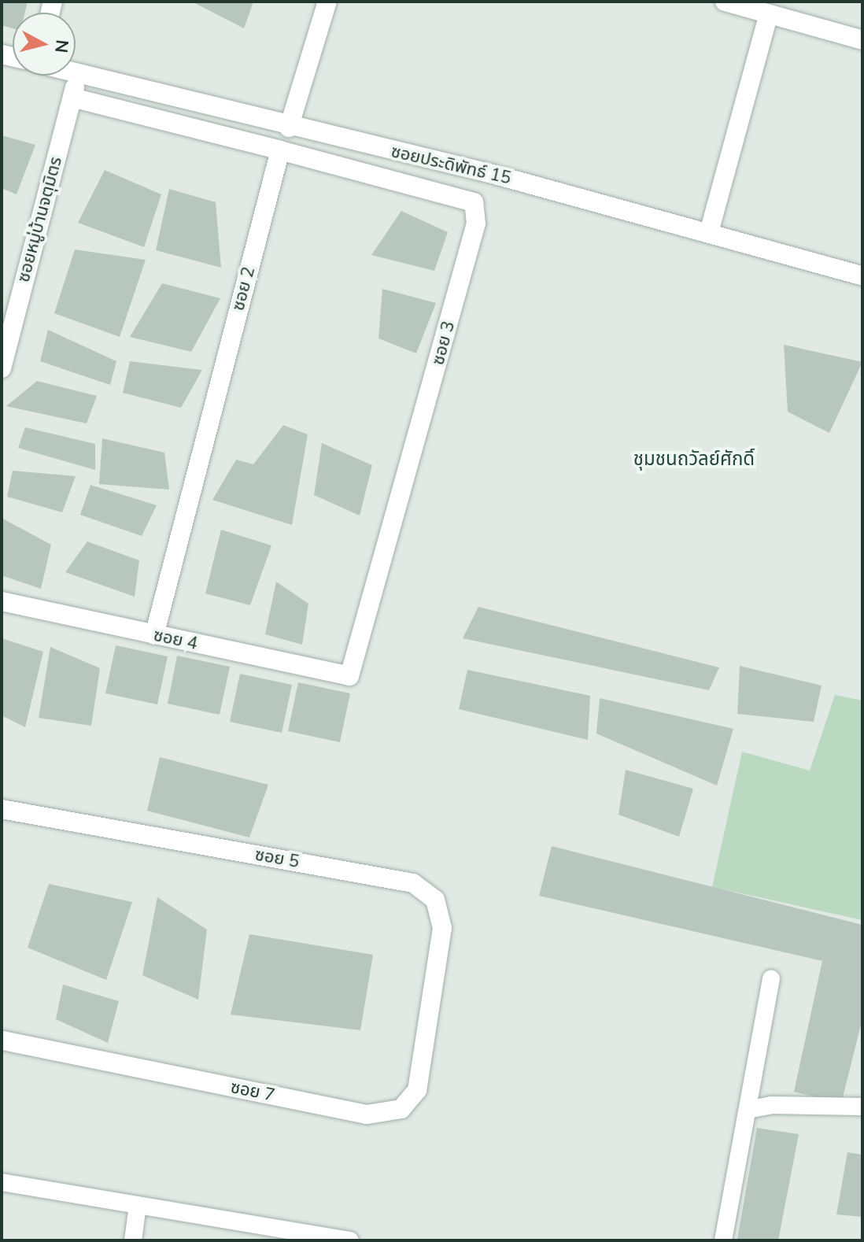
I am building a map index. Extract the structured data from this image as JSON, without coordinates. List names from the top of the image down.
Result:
{
  "streets": {
    "street": [
      "ซอยประดิพัทธ์ 15",
      "ซอยหมู่บ้านจตุมิตร",
      "ซอย 2",
      "ซอย 3",
      "ซอย 4",
      "ซอย 5",
      "ซอย 7"
    ]
  },
  "crossings": [
    ["ซอยประดิพัทธ์ 15", "ซอยหมู่บ้านจตุมิตร"],
    ["ซอย 2", "ซอย 3"],
    ["ซอย 2", "ซอย 4"],
    ["ซอย 3", "ซอย 4"],
    ["ซอย 5", "ซอย 7"]
  ],
  "districts": ["ชุมชนถวัลย์ศักดิ์"],
  "north": "right"
}
